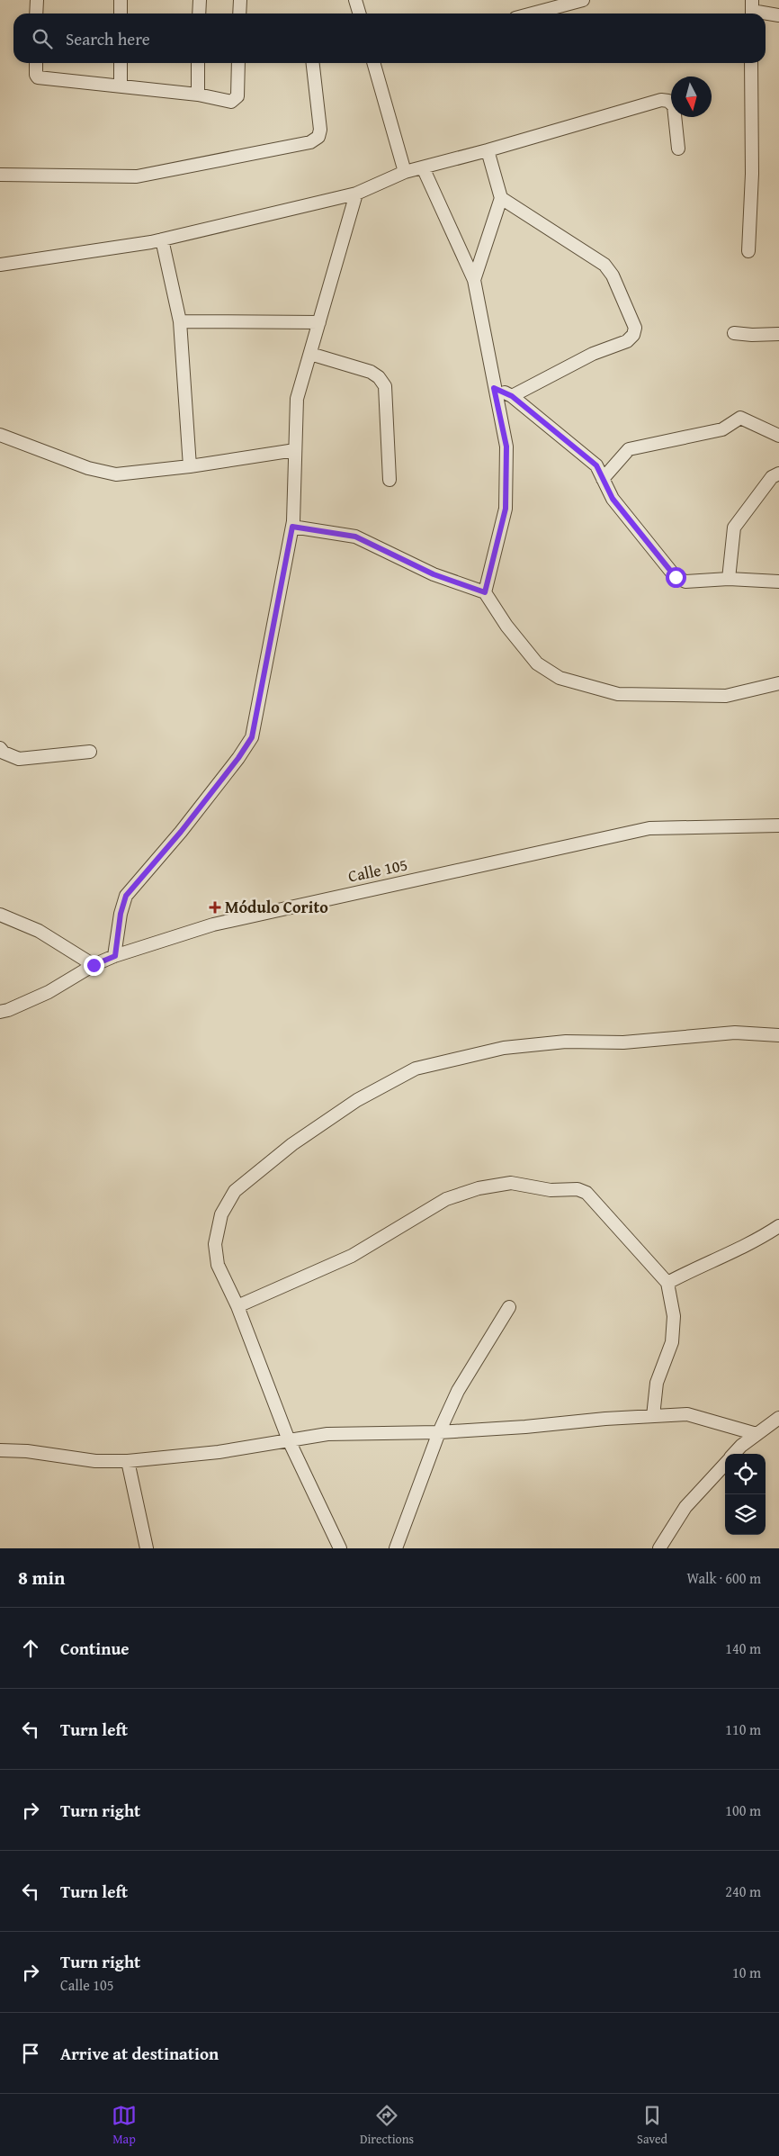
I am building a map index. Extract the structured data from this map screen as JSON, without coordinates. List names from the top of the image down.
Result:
{
  "streets": {
    "street": ["Calle 105"]
  },
  "places": {
    "health": ["Módulo Corito"]
  },
  "north": "bottom",
  "page": {
    "search": "Search here",
    "heading": ["8 min", "Walk · 600 m"],
    "list": [
      ["Continue", "140 m"],
      ["Turn left", "110 m"],
      ["Turn right", "100 m"],
      ["Turn left", "240 m"],
      ["Turn right", "Calle 105", "10 m"],
      "Arrive at destination"
    ],
    "nav": ["Map", "Directions", "Saved"]
  }
}
